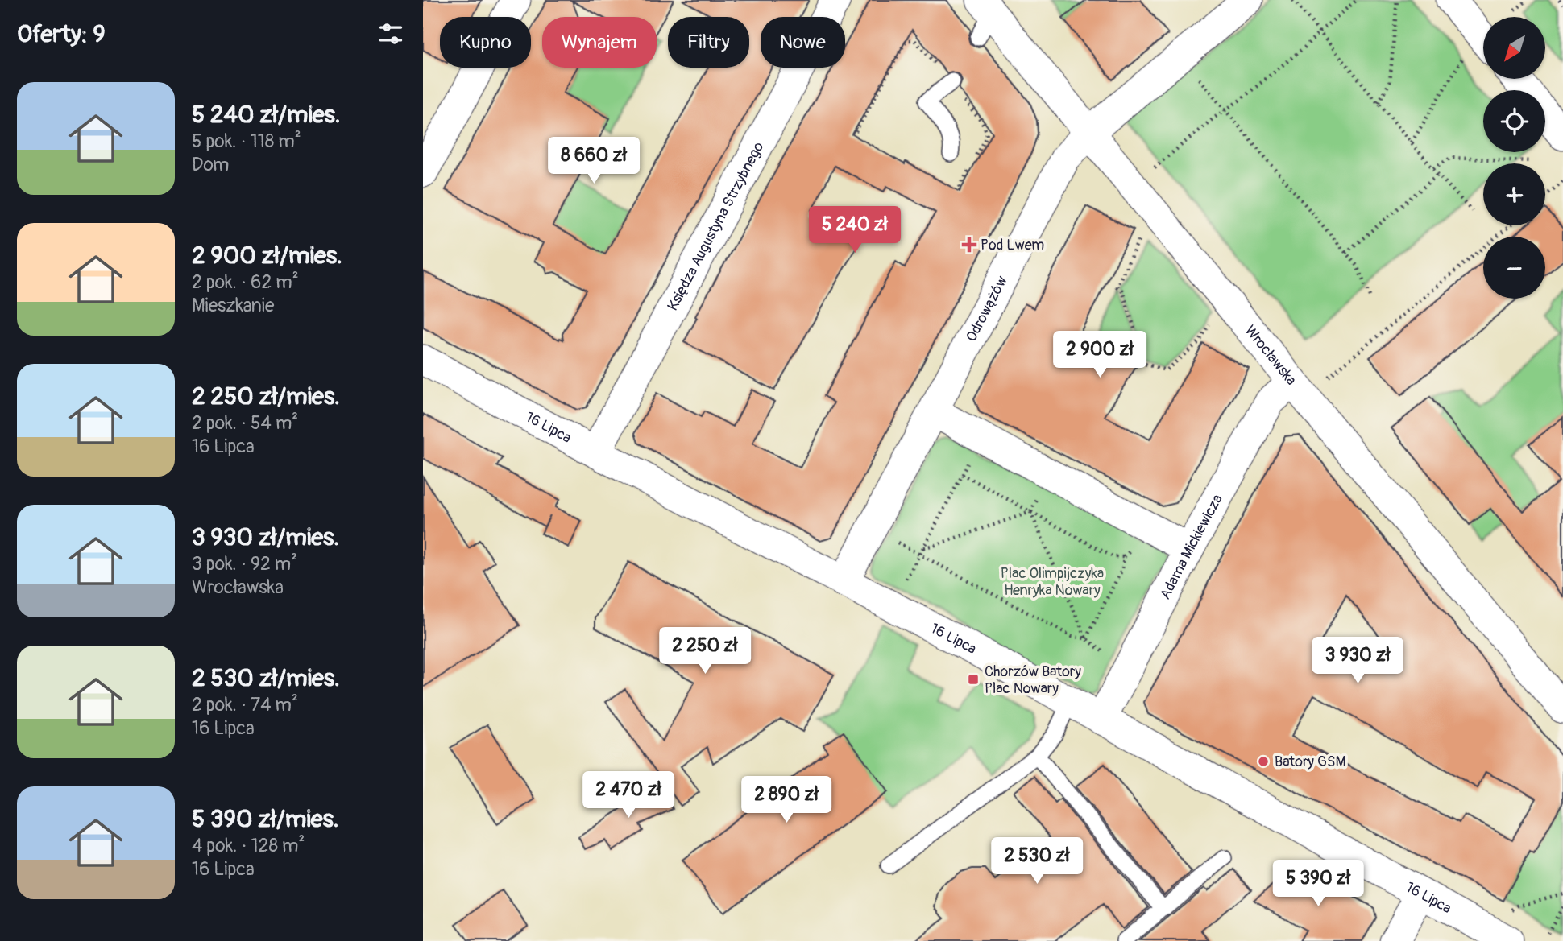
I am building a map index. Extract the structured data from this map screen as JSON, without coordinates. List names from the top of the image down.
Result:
{
  "streets": {
    "street": [
      "Księdza Augustyna Strzybnego",
      "Odrowążów",
      "Wrocławska",
      "16 Lipca",
      "Adama Mickiewicza"
    ]
  },
  "crossings": [
    ["Księdza Augustyna Strzybnego", "16 Lipca"],
    ["Odrowążów", "Wrocławska"],
    ["Odrowążów", "16 Lipca"],
    ["Wrocławska", "Adama Mickiewicza"],
    ["16 Lipca", "Adama Mickiewicza"]
  ],
  "parks": ["Plac Olimpijczyka Henryka Nowary"],
  "places": {
    "health": ["Pod Lwem"],
    "transit": ["Chorzów Batory Plac Nowary"],
    "other": ["Batory GSM"]
  },
  "north": "bottom left",
  "page": {
    "heading": "Oferty: 9",
    "map_buttons": ["+", "−"],
    "chip": [
      "Kupno",
      "Wynajem",
      "Filtry",
      "Nowe"
    ],
    "list": [
      {
        "name": "5 240 zł/mies.",
        "note": "5 pok. · 118 m² · Dom"
      },
      {
        "name": "2 900 zł/mies.",
        "note": "2 pok. · 62 m² · Mieszkanie"
      },
      {
        "name": "2 250 zł/mies.",
        "note": "2 pok. · 54 m² · 16 Lipca"
      },
      {
        "name": "3 930 zł/mies.",
        "note": "3 pok. · 92 m² · Wrocławska"
      },
      {
        "name": "2 530 zł/mies.",
        "note": "2 pok. · 74 m² · 16 Lipca"
      },
      {
        "name": "5 390 zł/mies.",
        "note": "4 pok. · 128 m² · 16 Lipca"
      }
    ],
    "price": [
      "8 660 zł",
      "5 240 zł",
      "2 900 zł",
      "2 250 zł",
      "3 930 zł",
      "2 470 zł",
      "2 890 zł",
      "2 530 zł",
      "5 390 zł"
    ]
  }
}
